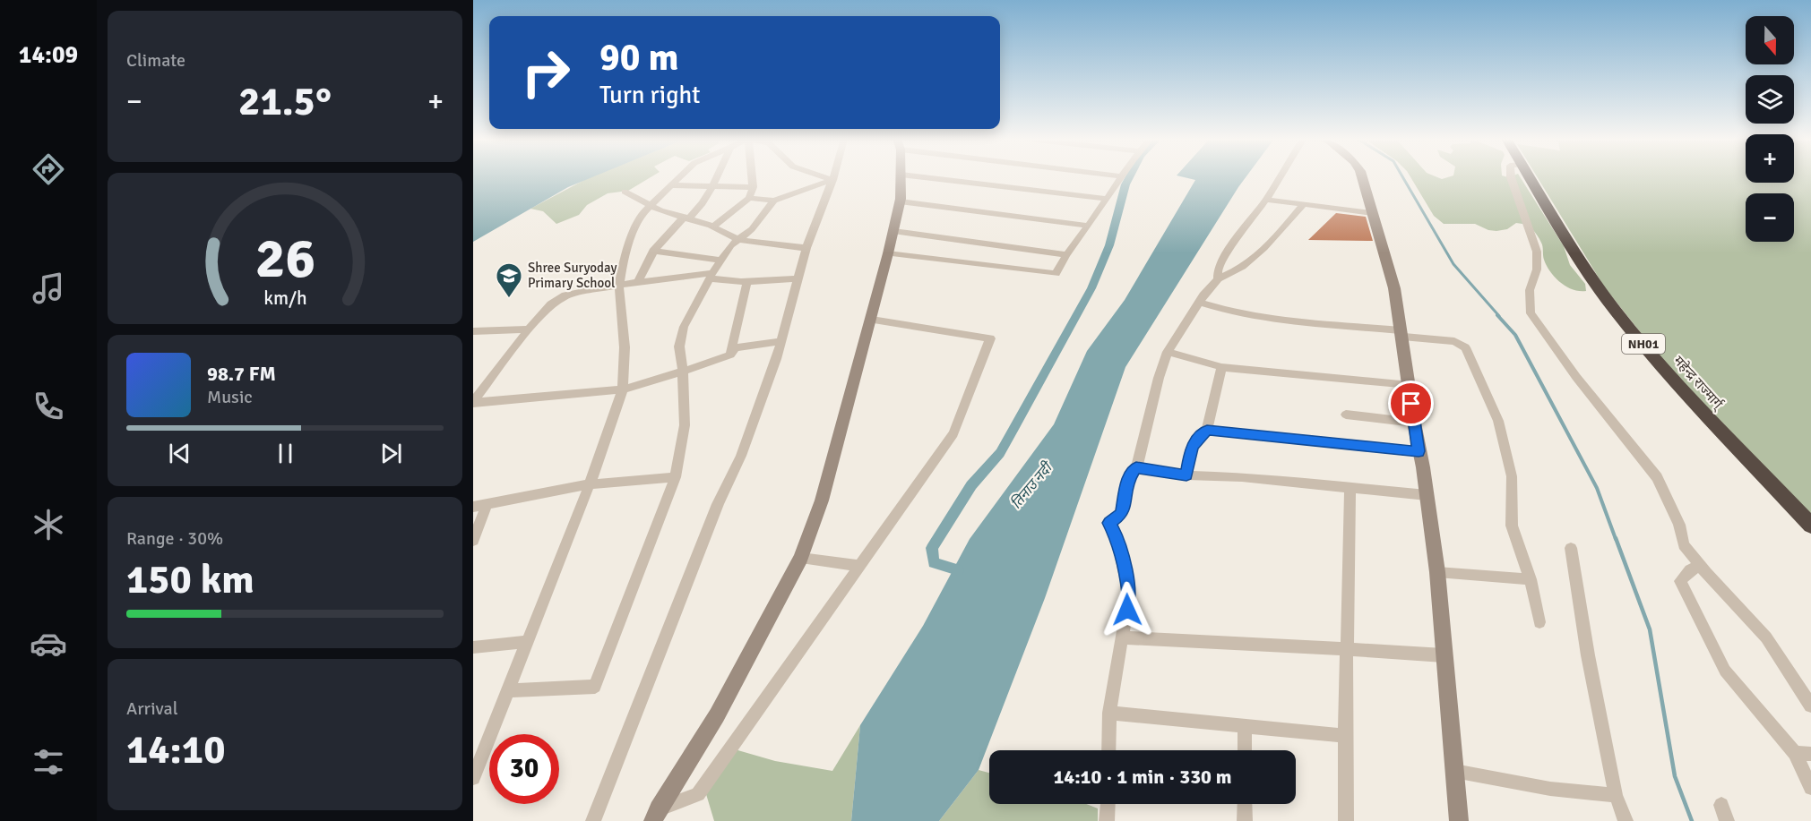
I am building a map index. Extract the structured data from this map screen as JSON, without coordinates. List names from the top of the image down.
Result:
{
  "streets": {
    "highway": ["NH01", "महेन्द्र राज्मार्ग्"]
  },
  "water": ["तिनाउ नदी"],
  "places": {
    "school or university": ["Shree Suryoday Primary School"]
  },
  "north": "bottom",
  "page": {
    "tabs": "14:09",
    "tile": [
      "Climate",
      ["Range · 30%", "150 km"],
      ["Arrival", "14:10"]
    ],
    "map_buttons": ["+", "−"],
    "turn": ["90 m", "Turn right"],
    "heat": ["−", "21.5°", "+"],
    "song": ["98.7 FM", "Music"],
    "limit": "30",
    "trip": "14:10 · 1 min · 330 m",
    "gauge": ["26", "km/h"]
  }
}
